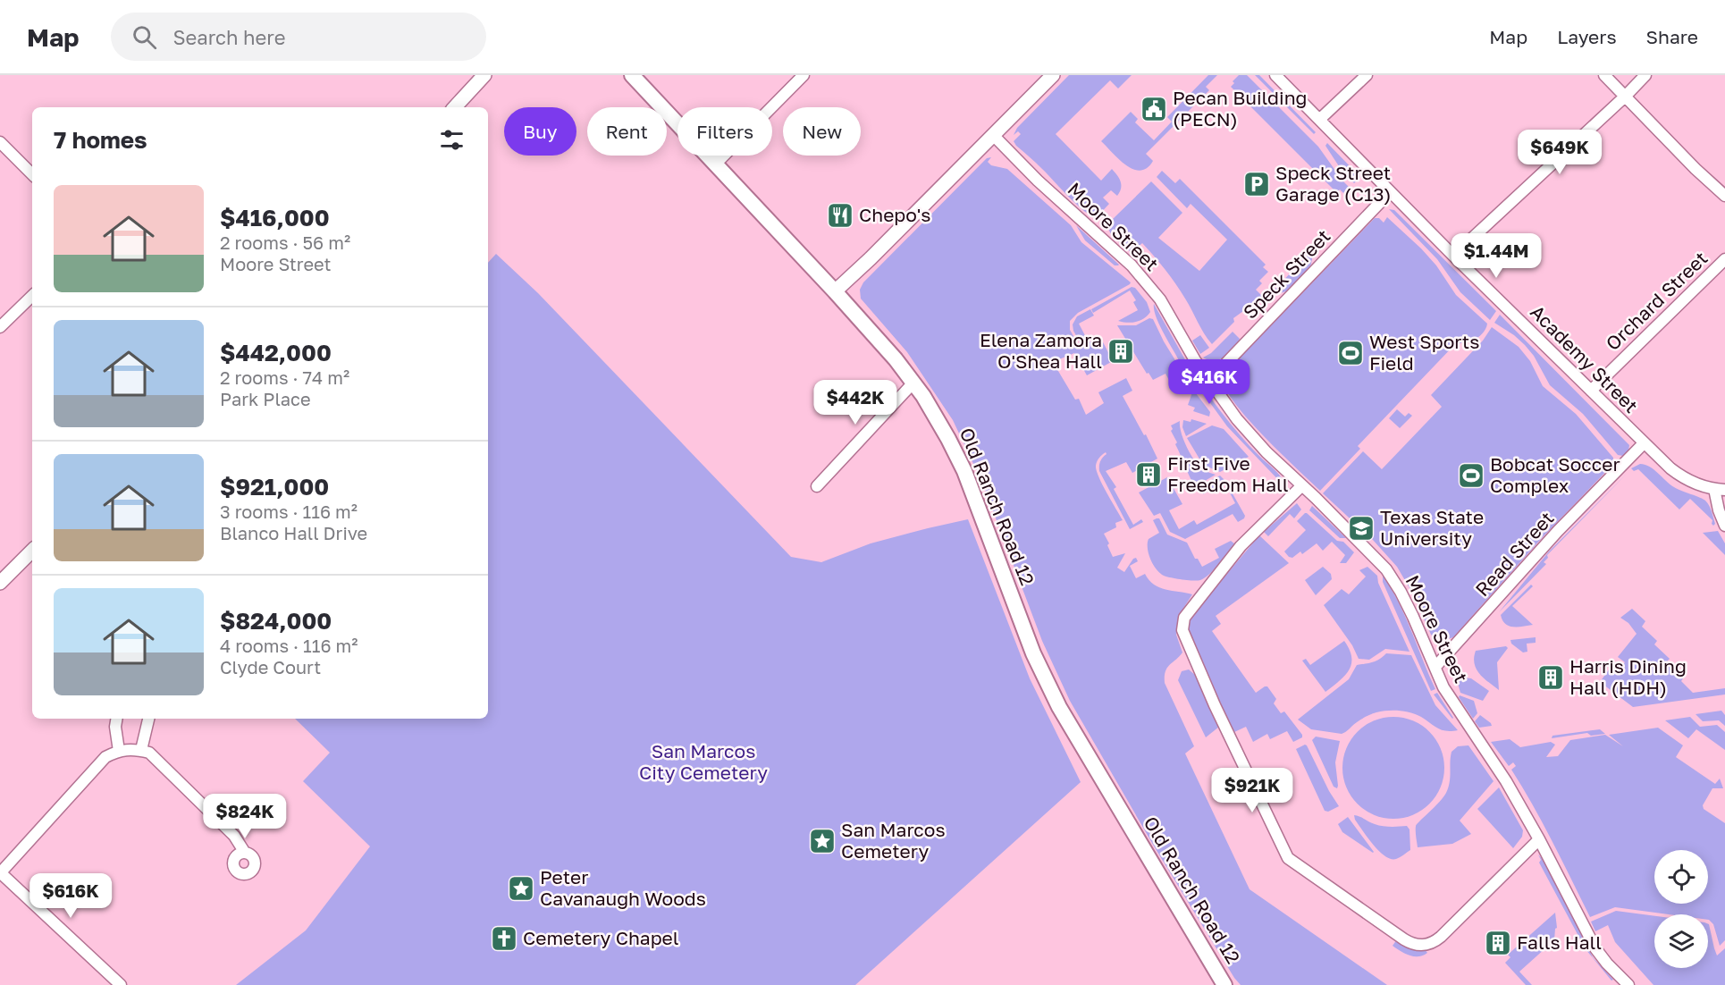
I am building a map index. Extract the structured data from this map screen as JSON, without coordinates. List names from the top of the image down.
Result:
{
  "streets": {
    "main road": ["Old Ranch Road 12"],
    "street": [
      "Moore Street",
      "Speck Street",
      "Orchard Street",
      "Academy Street",
      "Read Street"
    ]
  },
  "crossings": [
    ["Moore Street", "Speck Street"],
    ["Moore Street", "Read Street"],
    ["Speck Street", "Academy Street"],
    ["Orchard Street", "Academy Street"],
    ["Academy Street", "Read Street"]
  ],
  "parks": ["San Marcos City Cemetery"],
  "places": {
    "public building": ["Pecan Building (PECN)"],
    "parking": ["Speck Street Garage (C13)"],
    "restaurant": ["Chepo's"],
    "building": [
      "Elena Zamora O'Shea Hall",
      "First Five Freedom Hall",
      "Harris Dining Hall (HDH)",
      "Falls Hall"
    ],
    "sports": ["West Sports Field", "Bobcat Soccer Complex"],
    "school or university": ["Texas State University"],
    "place": ["San Marcos Cemetery", "Peter Cavanaugh Woods"],
    "church": ["Cemetery Chapel"]
  },
  "page": {
    "header": "Map",
    "search": "Search here",
    "nav": ["Map", "Layers", "Share"],
    "chip": [
      "Buy",
      "Rent",
      "Filters",
      "New"
    ],
    "heading": "7 homes",
    "price": [
      "$649K",
      "$1.44M",
      "$416K",
      "$442K",
      "$921K",
      "$824K",
      "$616K"
    ],
    "list": [
      {
        "name": "$416,000",
        "note": "2 rooms · 56 m² · Moore Street"
      },
      {
        "name": "$442,000",
        "note": "2 rooms · 74 m² · Park Place"
      },
      {
        "name": "$921,000",
        "note": "3 rooms · 116 m² · Blanco Hall Drive"
      },
      {
        "name": "$824,000",
        "note": "4 rooms · 116 m² · Clyde Court"
      }
    ]
  }
}
